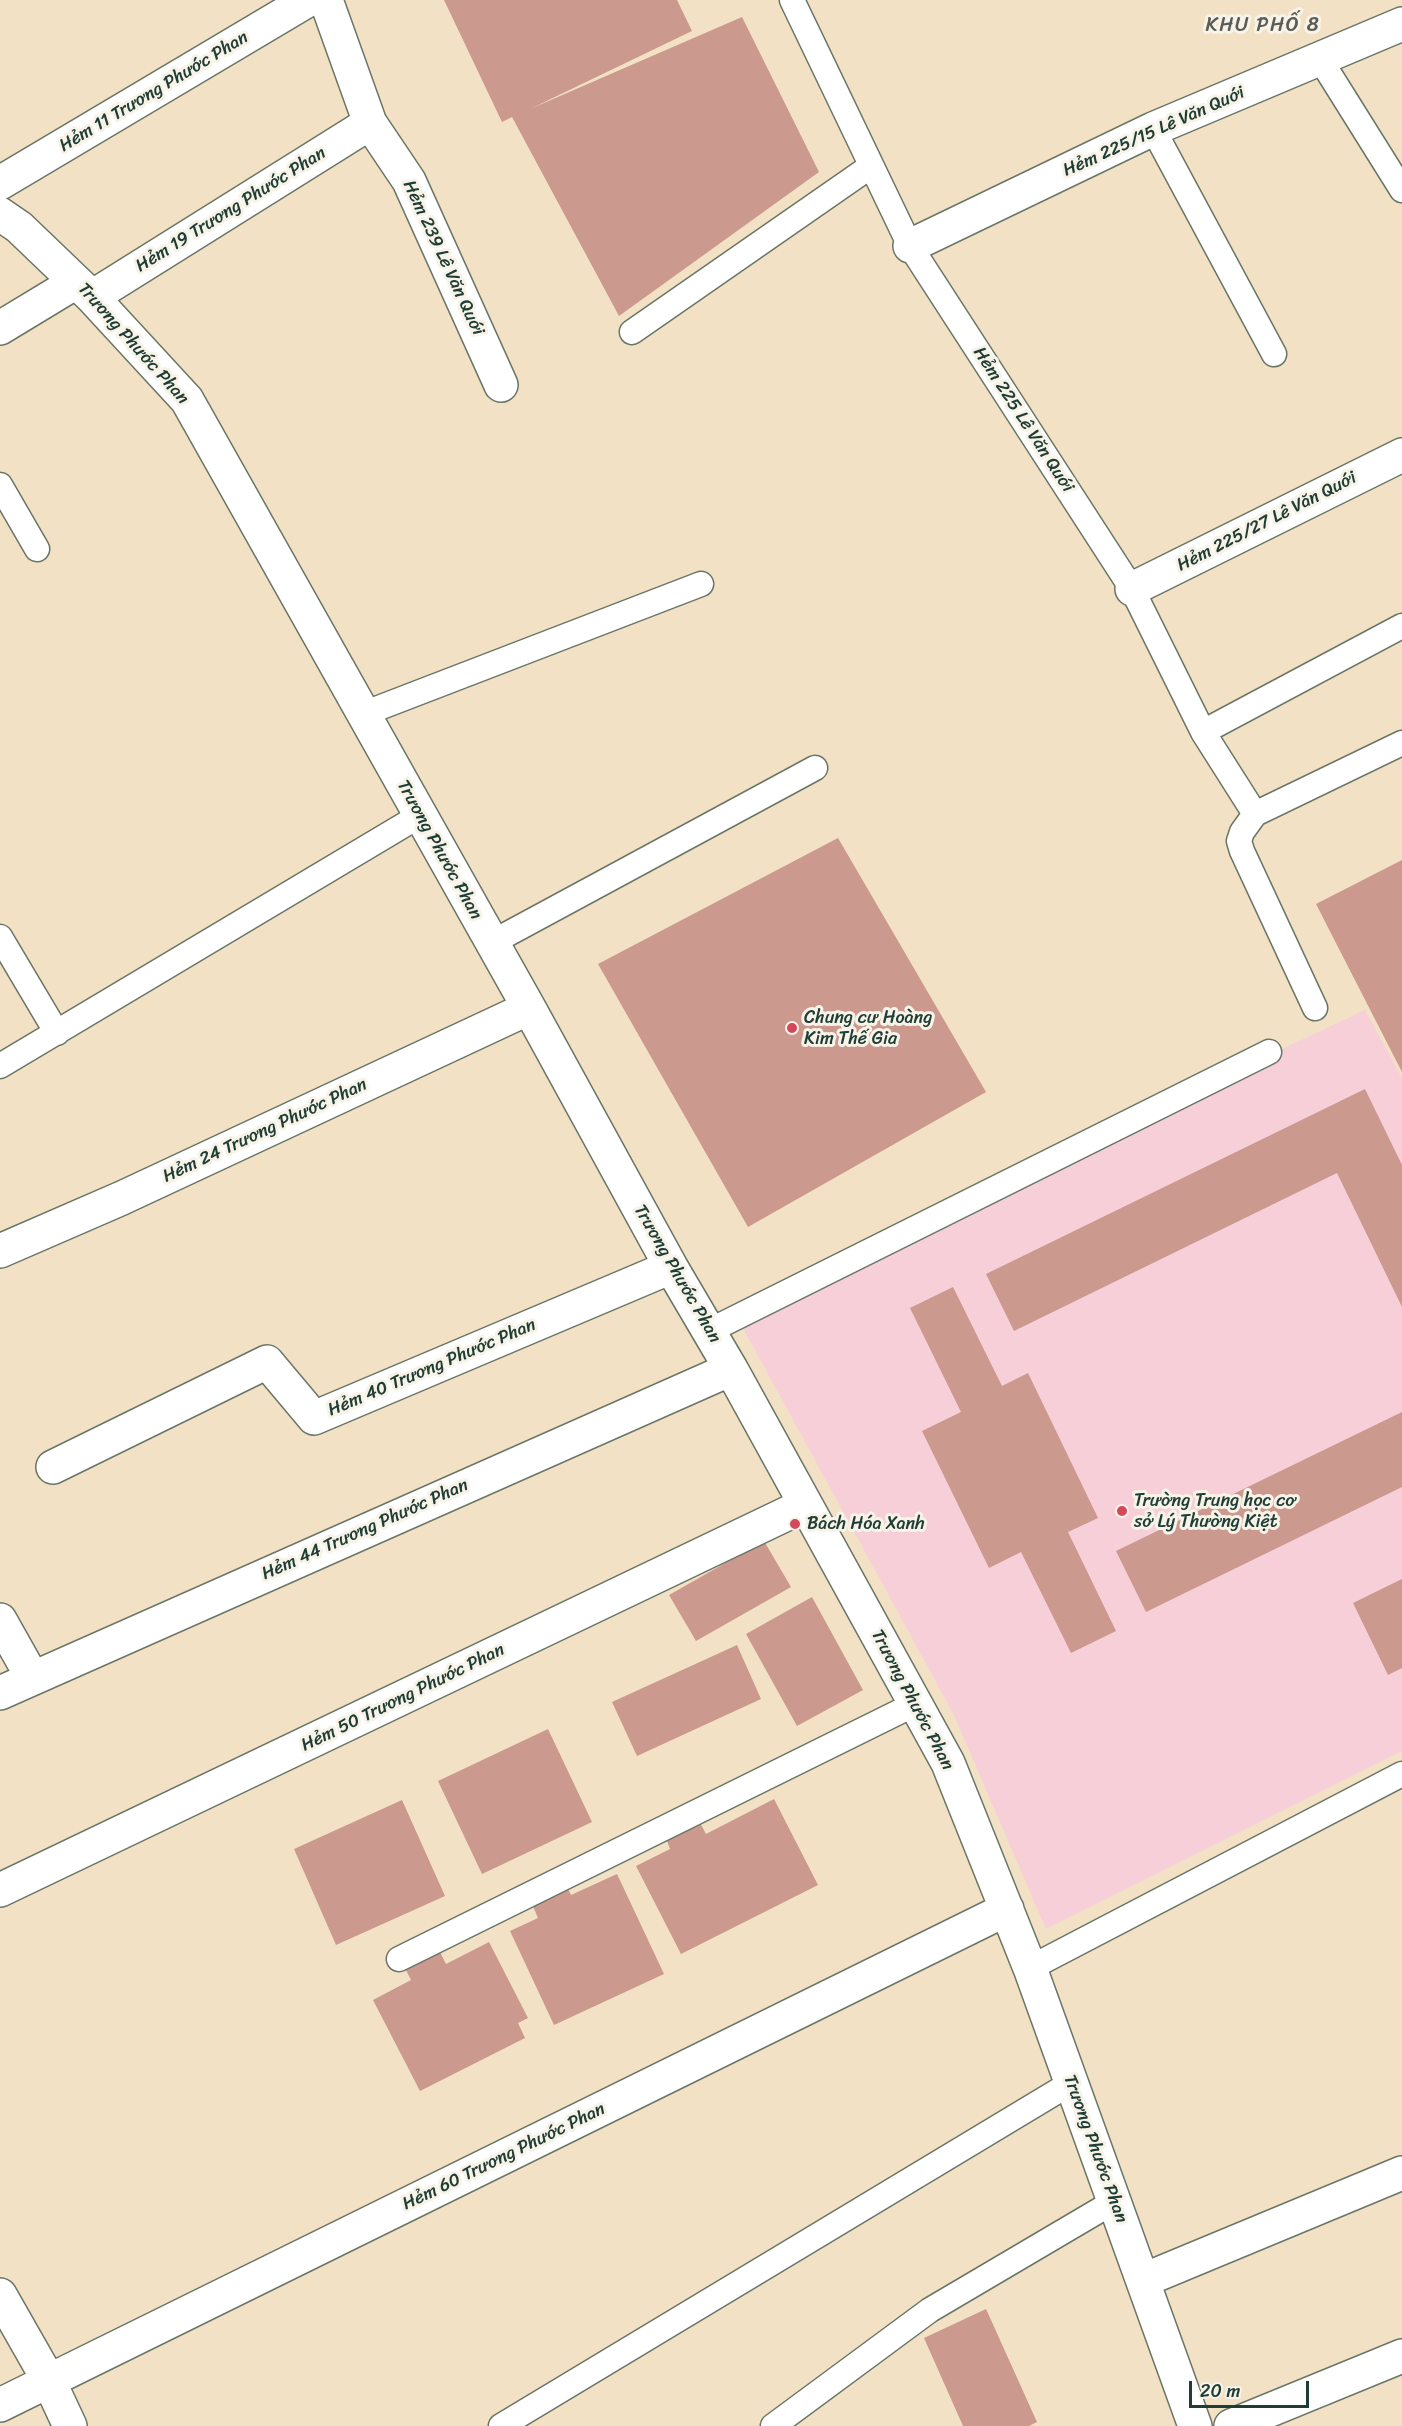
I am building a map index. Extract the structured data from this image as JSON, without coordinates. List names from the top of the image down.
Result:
{
  "streets": {
    "street": [
      "Hẻm 11 Trương Phước Phan",
      "Hẻm 225/15 Lê Văn Quới",
      "Hẻm 19 Trương Phước Phan",
      "Hẻm 239 Lê Văn Quới",
      "Trương Phước Phan",
      "Hẻm 225/27 Lê Văn Quới",
      "Hẻm 24 Trương Phước Phan",
      "Hẻm 40 Trương Phước Phan",
      "Hẻm 44 Trương Phước Phan",
      "Hẻm 50 Trương Phước Phan",
      "Hẻm 60 Trương Phước Phan"
    ],
    "lane": ["Hẻm 225 Lê Văn Quới"]
  },
  "crossings": [
    ["Hẻm 225/15 Lê Văn Quới", "Hẻm 225 Lê Văn Quới"],
    ["Hẻm 19 Trương Phước Phan", "Hẻm 239 Lê Văn Quới"],
    ["Hẻm 19 Trương Phước Phan", "Trương Phước Phan"],
    ["Trương Phước Phan", "Hẻm 24 Trương Phước Phan"],
    ["Trương Phước Phan", "Hẻm 40 Trương Phước Phan"],
    ["Trương Phước Phan", "Hẻm 44 Trương Phước Phan"],
    ["Trương Phước Phan", "Hẻm 50 Trương Phước Phan"],
    ["Trương Phước Phan", "Hẻm 60 Trương Phước Phan"],
    ["Hẻm 225 Lê Văn Quới", "Hẻm 225/27 Lê Văn Quới"]
  ],
  "districts": ["KHU PHỐ 8"],
  "places": ["Chung cư Hoàng Kim Thế Gia", "Trường Trung học cơ sở Lý Thường Kiệt", "Bách Hóa Xanh"],
  "scale_bar": "20 m"
}
